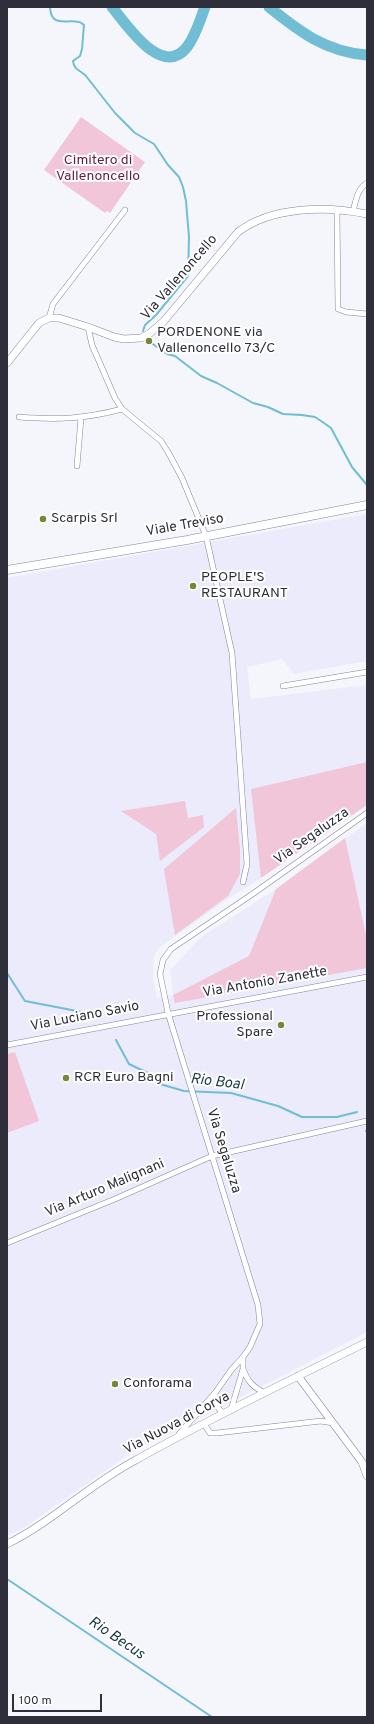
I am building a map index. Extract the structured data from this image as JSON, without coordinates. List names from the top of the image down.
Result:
{
  "streets": {
    "main road": ["Viale Treviso"],
    "street": [
      "Via Vallenoncello",
      "Via Segaluzza",
      "Via Antonio Zanette",
      "Via Luciano Savio",
      "Via Arturo Malignani",
      "Via Nuova di Corva"
    ]
  },
  "crossings": [
    ["Via Segaluzza", "Via Antonio Zanette"],
    ["Via Segaluzza", "Via Luciano Savio"],
    ["Via Segaluzza", "Via Arturo Malignani"],
    ["Via Segaluzza", "Via Nuova di Corva"],
    ["Via Antonio Zanette", "Via Luciano Savio"]
  ],
  "water": ["Rio Boal", "Rio Becus"],
  "parks": ["Cimitero di Vallenoncello"],
  "places": [
    "PORDENONE via Vallenoncello 73/C",
    "Scarpis Srl",
    "PEOPLE'S RESTAURANT",
    "Professional Spare",
    "RCR Euro Bagni",
    "Conforama"
  ],
  "scale_bar": "100 m"
}
